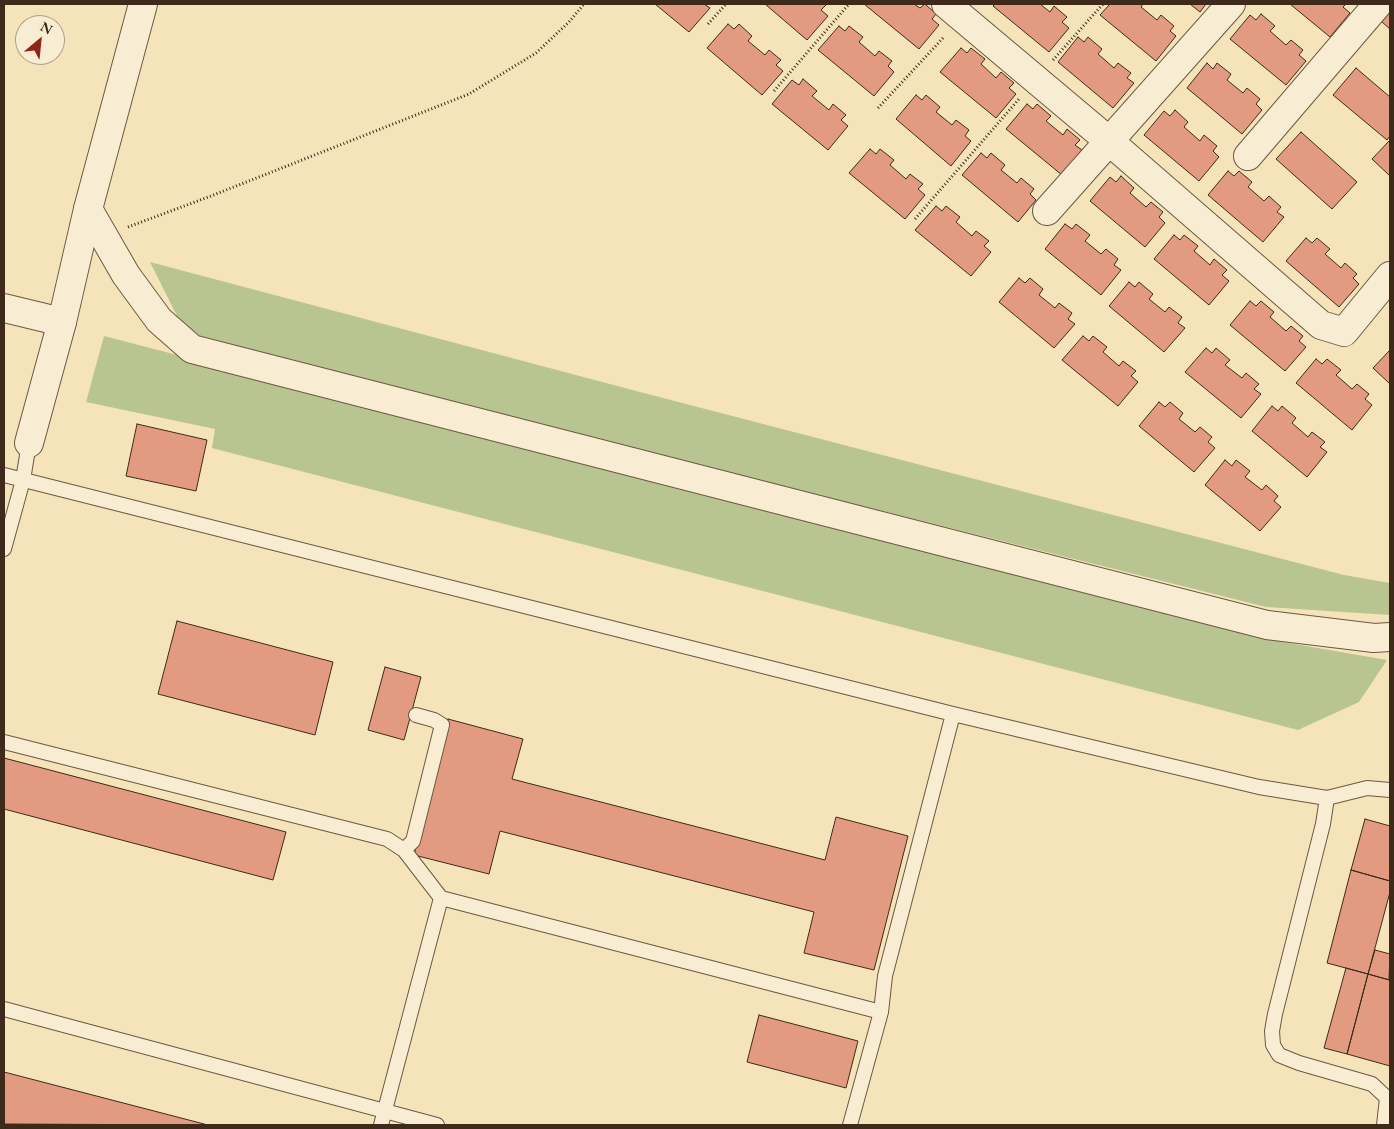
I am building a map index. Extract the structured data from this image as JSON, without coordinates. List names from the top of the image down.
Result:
{
  "north": "top right"
}
